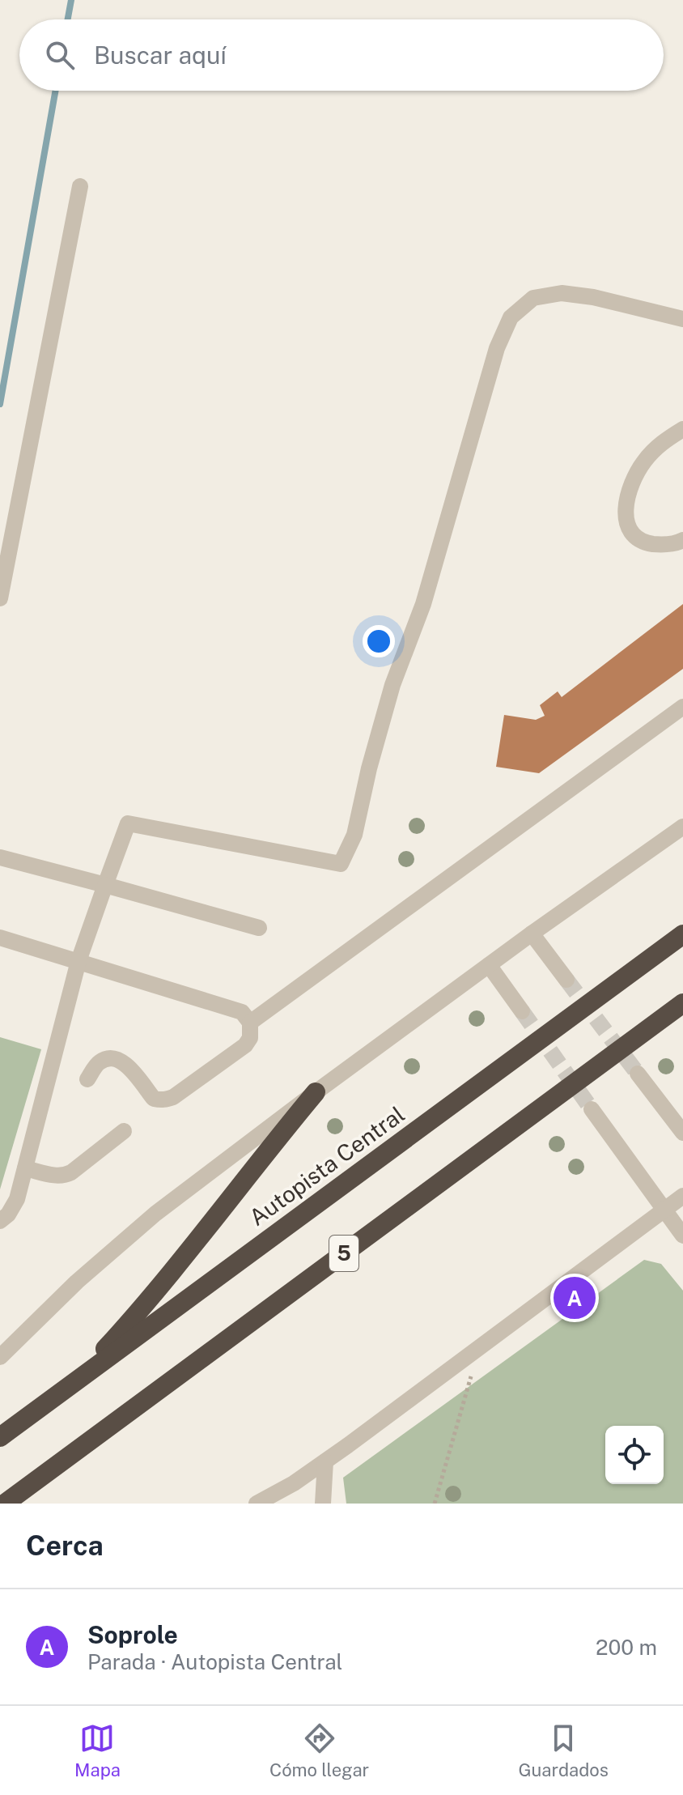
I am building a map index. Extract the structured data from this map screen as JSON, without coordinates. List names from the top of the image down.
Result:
{
  "streets": {
    "highway": ["Autopista Central", "5"]
  },
  "page": {
    "search": "Buscar aquí",
    "pins": "A",
    "heading": "Cerca",
    "list": [
      {
        "mark": "A",
        "name": "Soprole",
        "note": "Parada · Autopista Central",
        "value": "200 m"
      }
    ],
    "nav": ["Mapa", "Cómo llegar", "Guardados"]
  }
}
